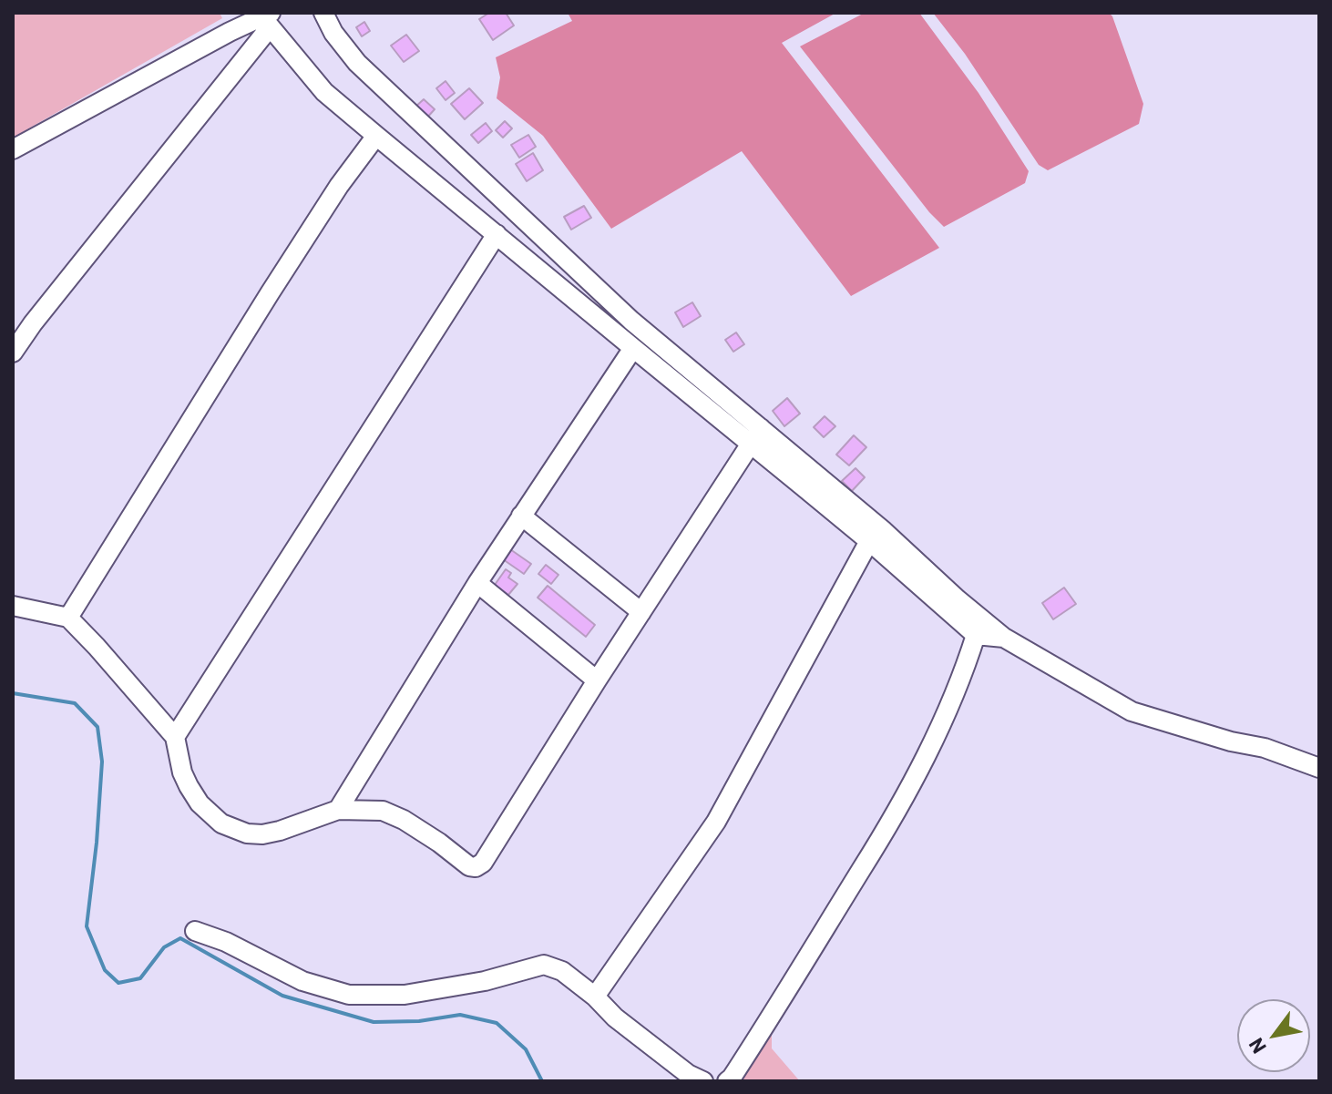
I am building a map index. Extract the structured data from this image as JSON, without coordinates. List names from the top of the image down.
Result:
{
  "north": "bottom left"
}
